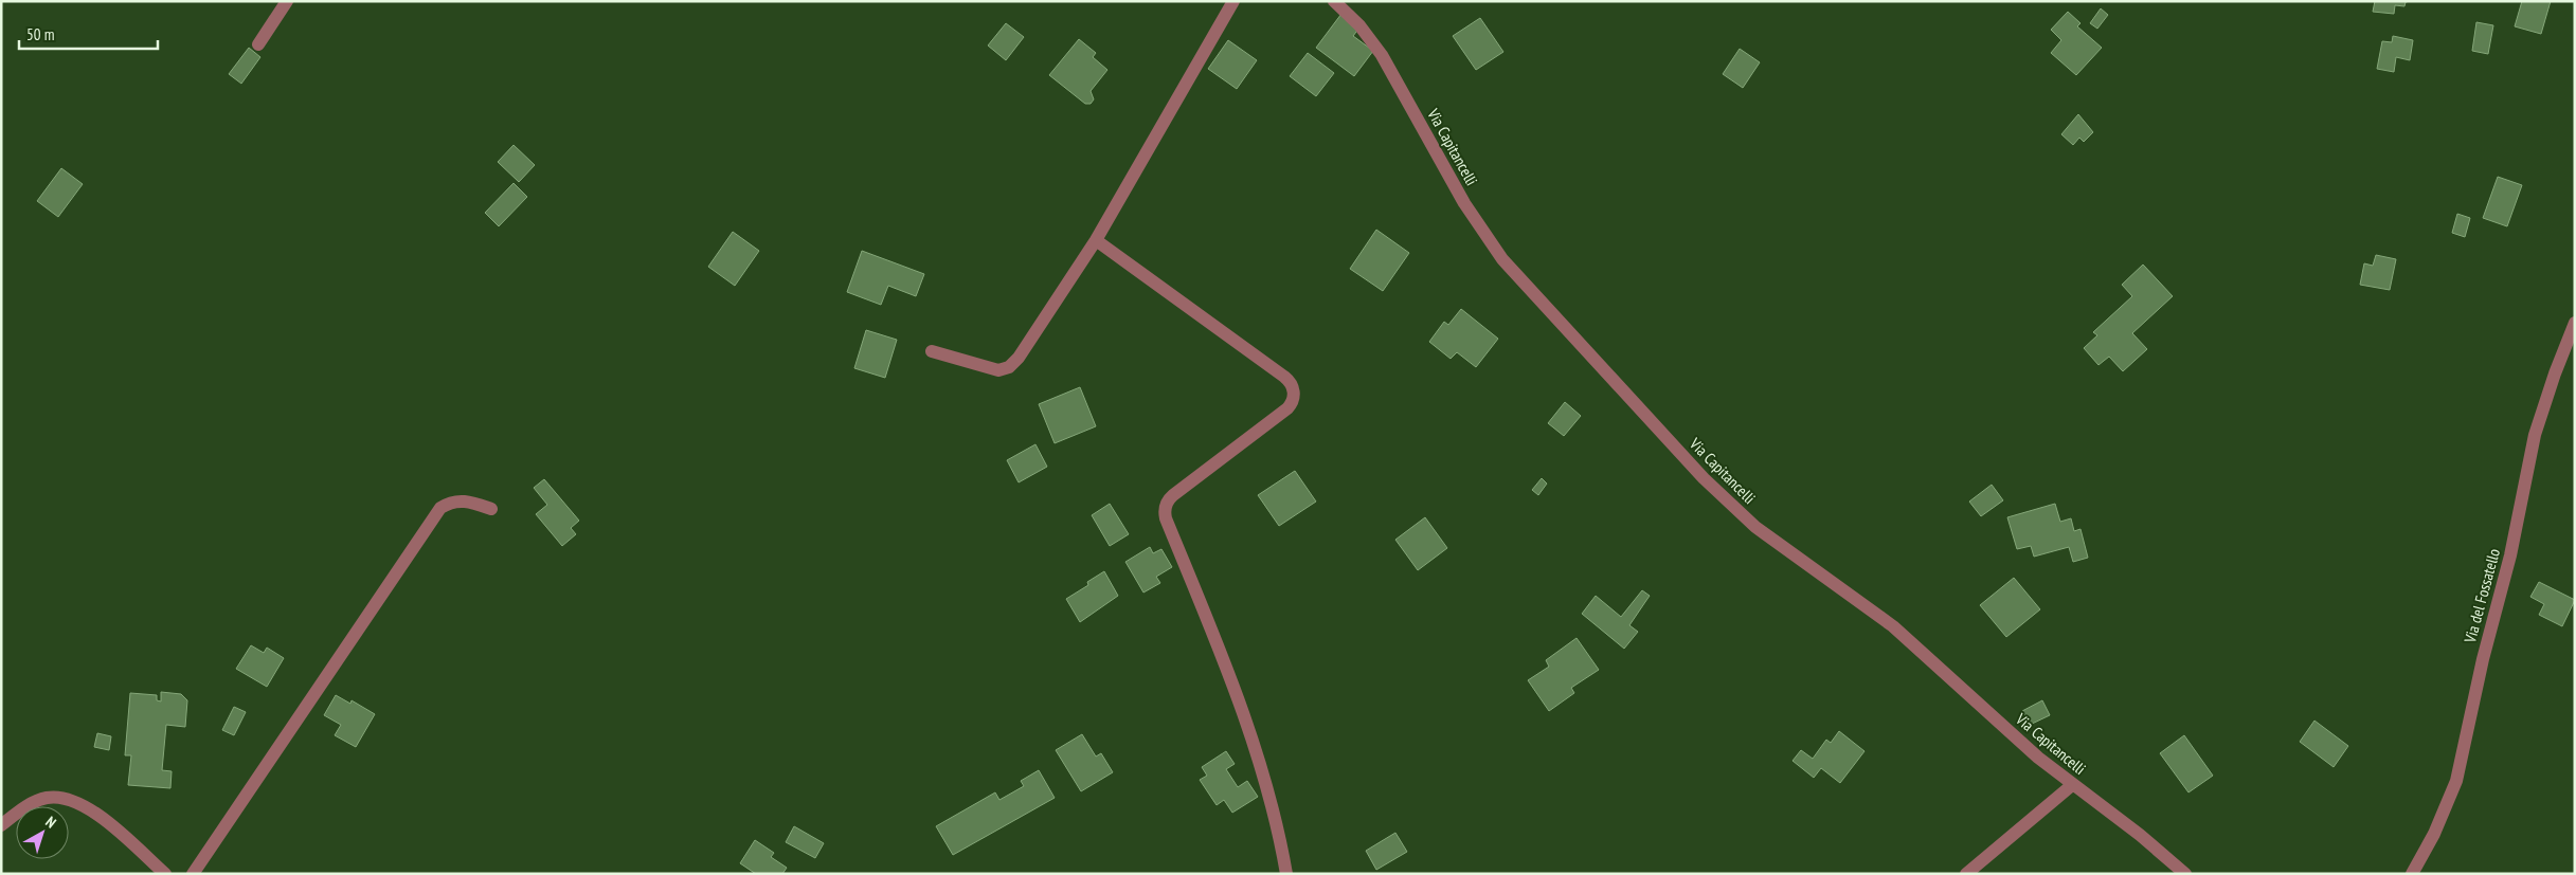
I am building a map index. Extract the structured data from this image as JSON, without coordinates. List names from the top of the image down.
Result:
{
  "streets": {
    "street": ["Via Capitancelli", "Via del Fossatello"]
  },
  "scale_bar": "50 m",
  "north": "top right"
}
